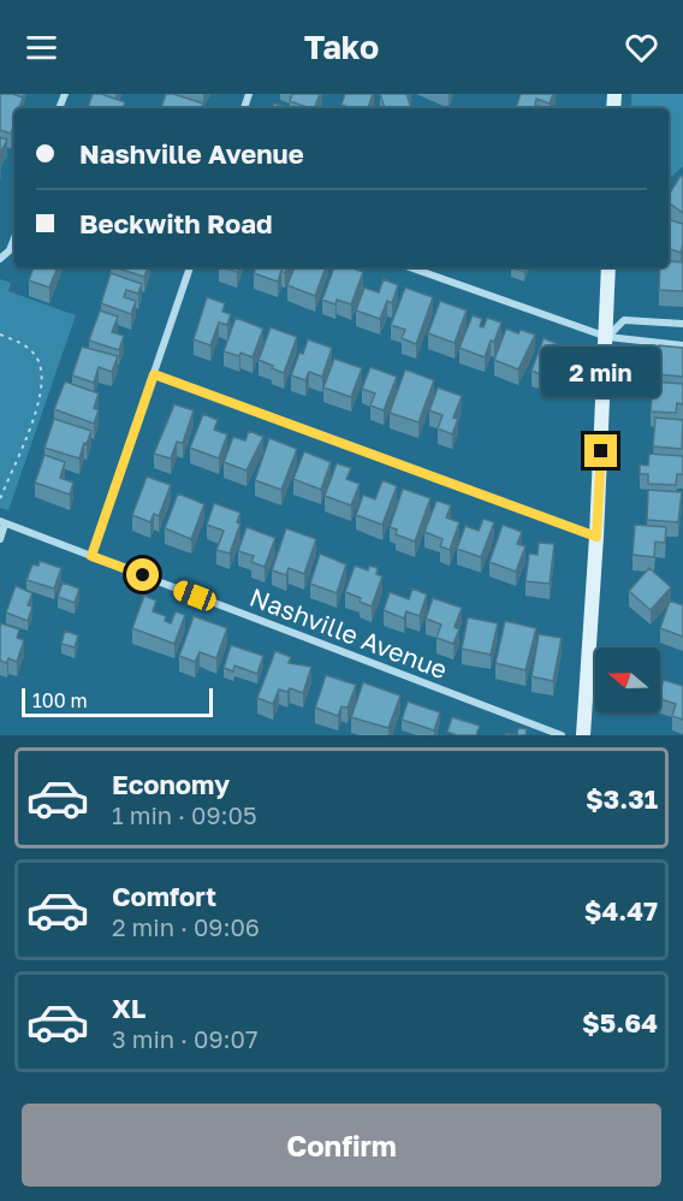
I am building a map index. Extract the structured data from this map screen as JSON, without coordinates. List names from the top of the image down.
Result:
{
  "streets": {
    "street": ["Nashville Avenue"]
  },
  "scale_bar": "100 m",
  "north": "left",
  "page": {
    "header": "Tako",
    "banner": ["Nashville Avenue", "Beckwith Road"],
    "bubble": "2 min",
    "scale": "100 m",
    "list": [
      {
        "name": "Economy",
        "note": "1 min · 09:05",
        "value": "$3.31"
      },
      {
        "name": "Comfort",
        "note": "2 min · 09:06",
        "value": "$4.47"
      },
      {
        "name": "XL",
        "note": "3 min · 09:07",
        "value": "$5.64"
      }
    ],
    "buttons": "Confirm"
  }
}
